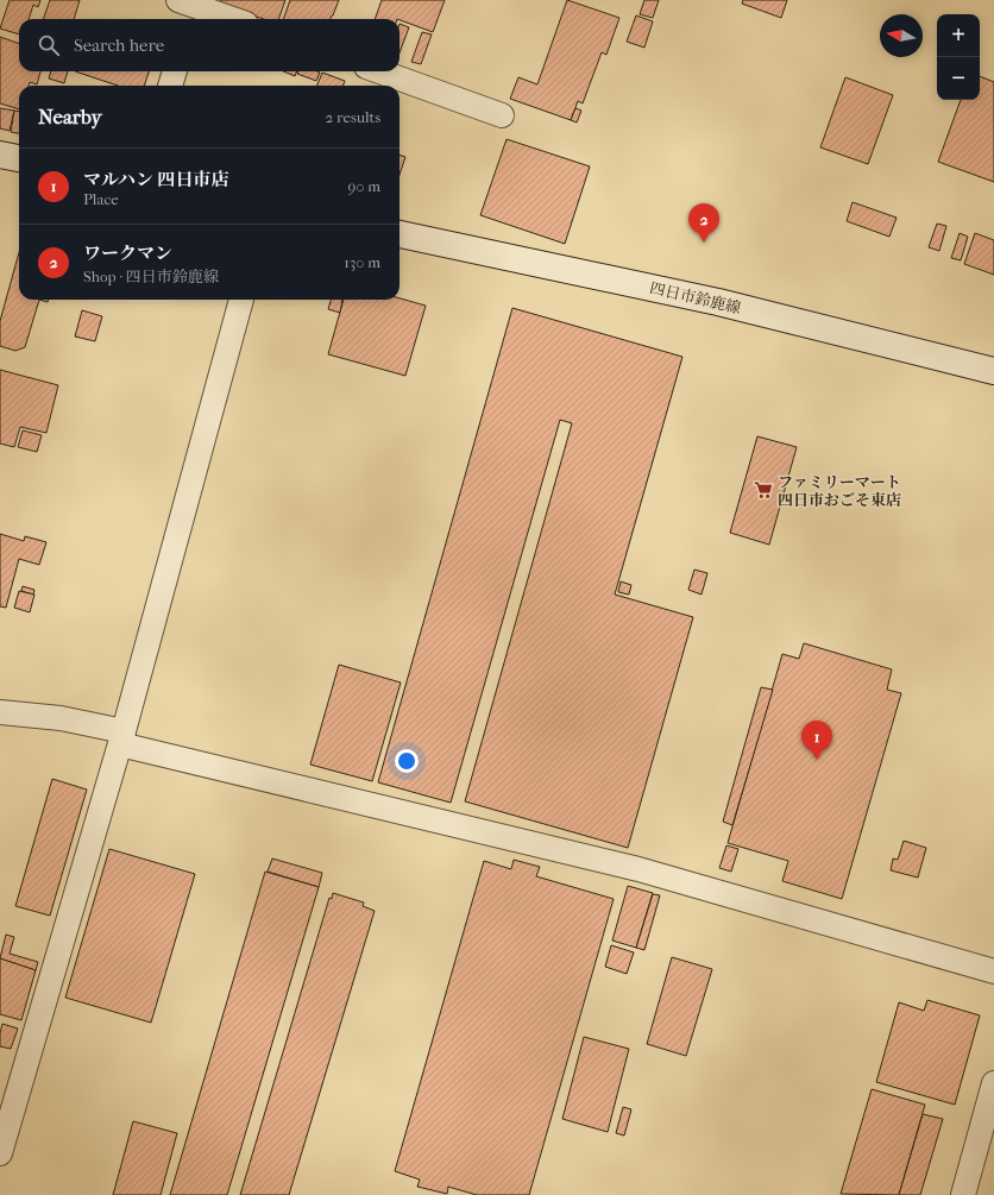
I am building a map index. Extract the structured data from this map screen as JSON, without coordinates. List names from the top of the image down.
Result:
{
  "streets": {
    "main road": ["四日市鈴鹿線"]
  },
  "places": {
    "supermarket": ["ファミリーマート 四日市おごそ東店"]
  },
  "north": "left",
  "page": {
    "map_buttons": ["+", "−"],
    "search": "Search here",
    "heading": ["Nearby", "2 results"],
    "list": [
      {
        "mark": "1",
        "name": "マルハン 四日市店",
        "note": "Place",
        "value": "90 m"
      },
      {
        "mark": "2",
        "name": "ワークマン",
        "note": "Shop · 四日市鈴鹿線",
        "value": "130 m"
      }
    ],
    "pins": ["2", "1"]
  }
}
